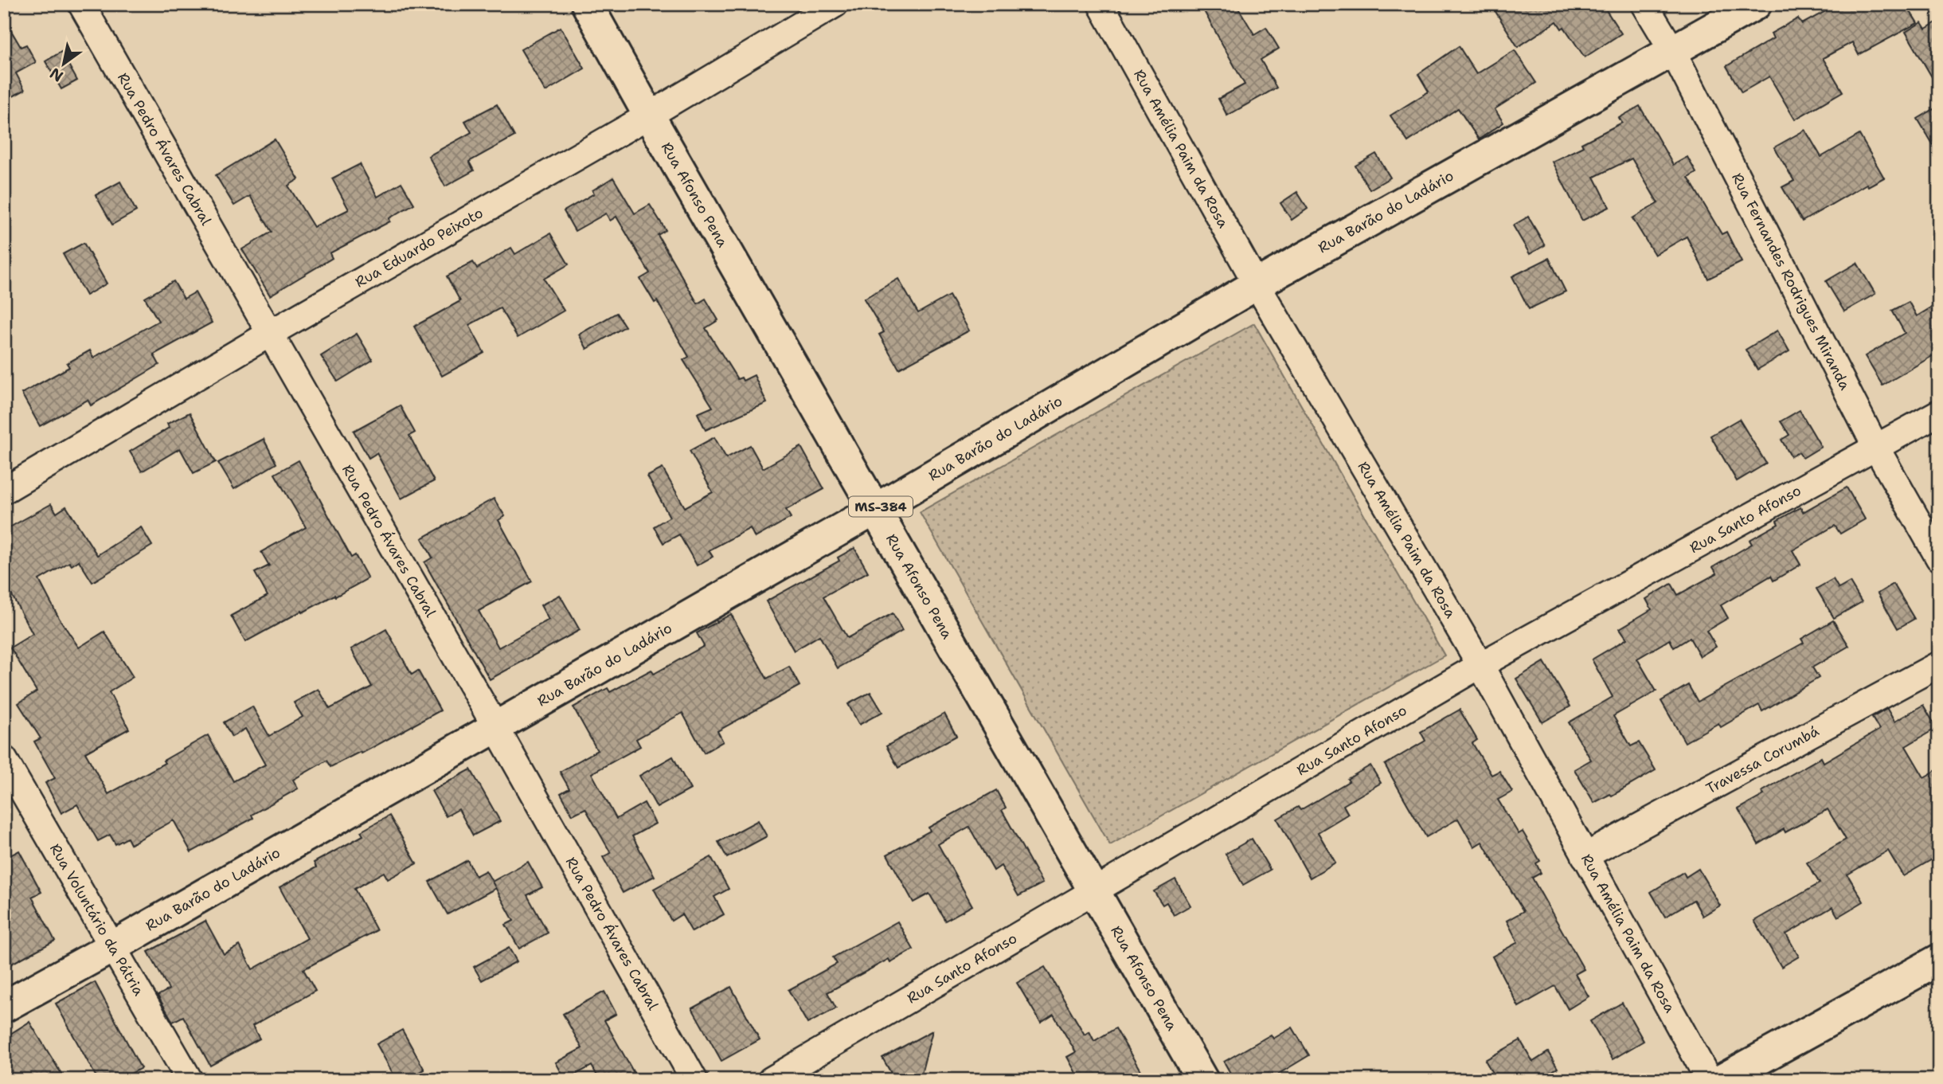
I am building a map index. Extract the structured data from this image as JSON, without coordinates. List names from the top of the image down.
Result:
{
  "streets": {
    "main road": ["Rua Afonso Pena", "Rua Barão do Ladário", "MS-384"],
    "street": [
      "Rua Pedro Ávares Cabral",
      "Rua Amélia Paim da Rosa",
      "Rua Eduardo Peixoto",
      "Rua Fernandes Rodrigues Miranda",
      "Rua Santo Afonso",
      "Travessa Corumbá",
      "Rua Voluntário da Pátria"
    ]
  },
  "crossings": [
    ["Rua Pedro Ávares Cabral", "Rua Barão do Ladário"],
    ["Rua Pedro Ávares Cabral", "Rua Eduardo Peixoto"],
    ["Rua Amélia Paim da Rosa", "Rua Barão do Ladário"],
    ["Rua Amélia Paim da Rosa", "Rua Santo Afonso"],
    ["Rua Amélia Paim da Rosa", "Travessa Corumbá"],
    ["Rua Afonso Pena", "Rua Barão do Ladário"],
    ["Rua Afonso Pena", "Rua Eduardo Peixoto"],
    ["Rua Afonso Pena", "Rua Santo Afonso"],
    ["Rua Barão do Ladário", "Rua Fernandes Rodrigues Miranda"],
    ["Rua Barão do Ladário", "Rua Voluntário da Pátria"],
    ["Rua Fernandes Rodrigues Miranda", "Rua Santo Afonso"]
  ],
  "north": "bottom left"
}
